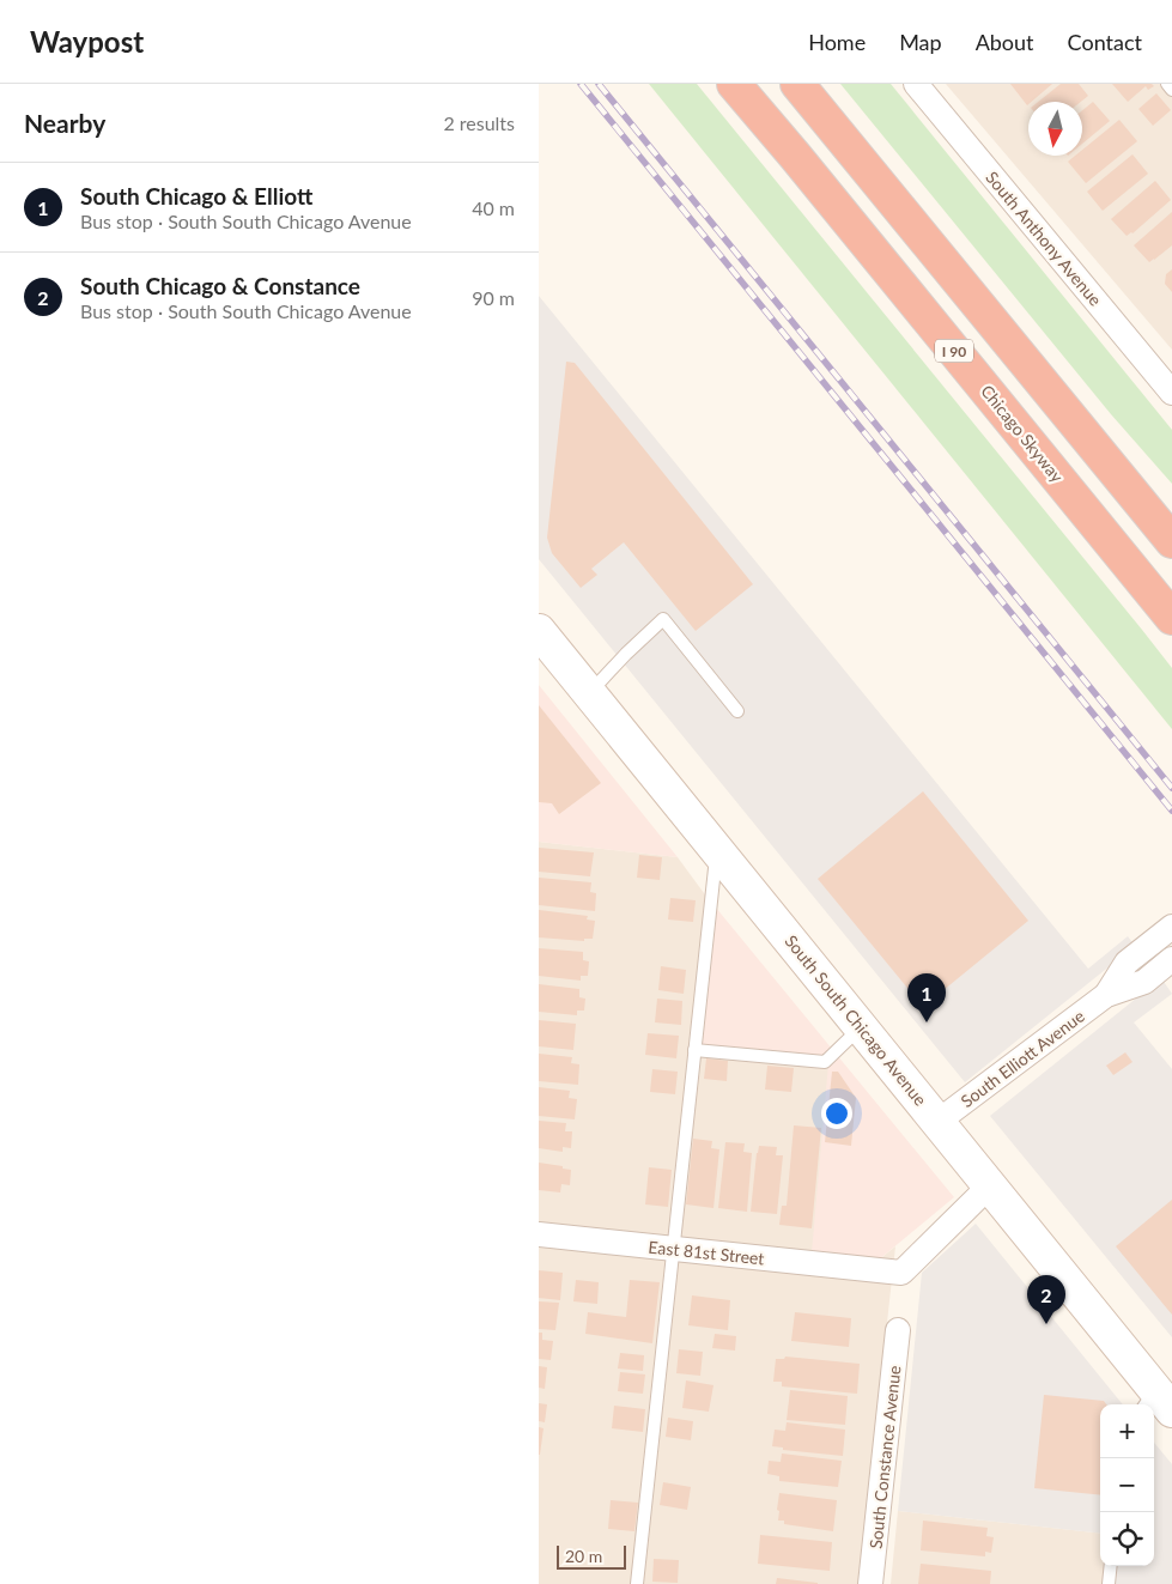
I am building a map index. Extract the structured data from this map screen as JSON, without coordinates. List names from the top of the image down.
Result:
{
  "streets": {
    "highway": ["I 90", "Chicago Skyway"],
    "main road": ["South South Chicago Avenue"],
    "street": [
      "South Anthony Avenue",
      "South Elliott Avenue",
      "East 81st Street",
      "South Constance Avenue"
    ]
  },
  "crossings": [
    ["South South Chicago Avenue", "South Elliott Avenue"],
    ["South South Chicago Avenue", "East 81st Street"]
  ],
  "scale_bar": "20 m",
  "north": "bottom",
  "page": {
    "header": "Waypost",
    "nav": [
      "Home",
      "Map",
      "About",
      "Contact"
    ],
    "heading": ["Nearby", "2 results"],
    "list": [
      {
        "mark": "1",
        "name": "South Chicago & Elliott",
        "note": "Bus stop · South South Chicago Avenue",
        "value": "40 m"
      },
      {
        "mark": "2",
        "name": "South Chicago & Constance",
        "note": "Bus stop · South South Chicago Avenue",
        "value": "90 m"
      }
    ],
    "pins": ["1", "2"],
    "map_buttons": ["+", "−"],
    "scale": "20 m"
  }
}
